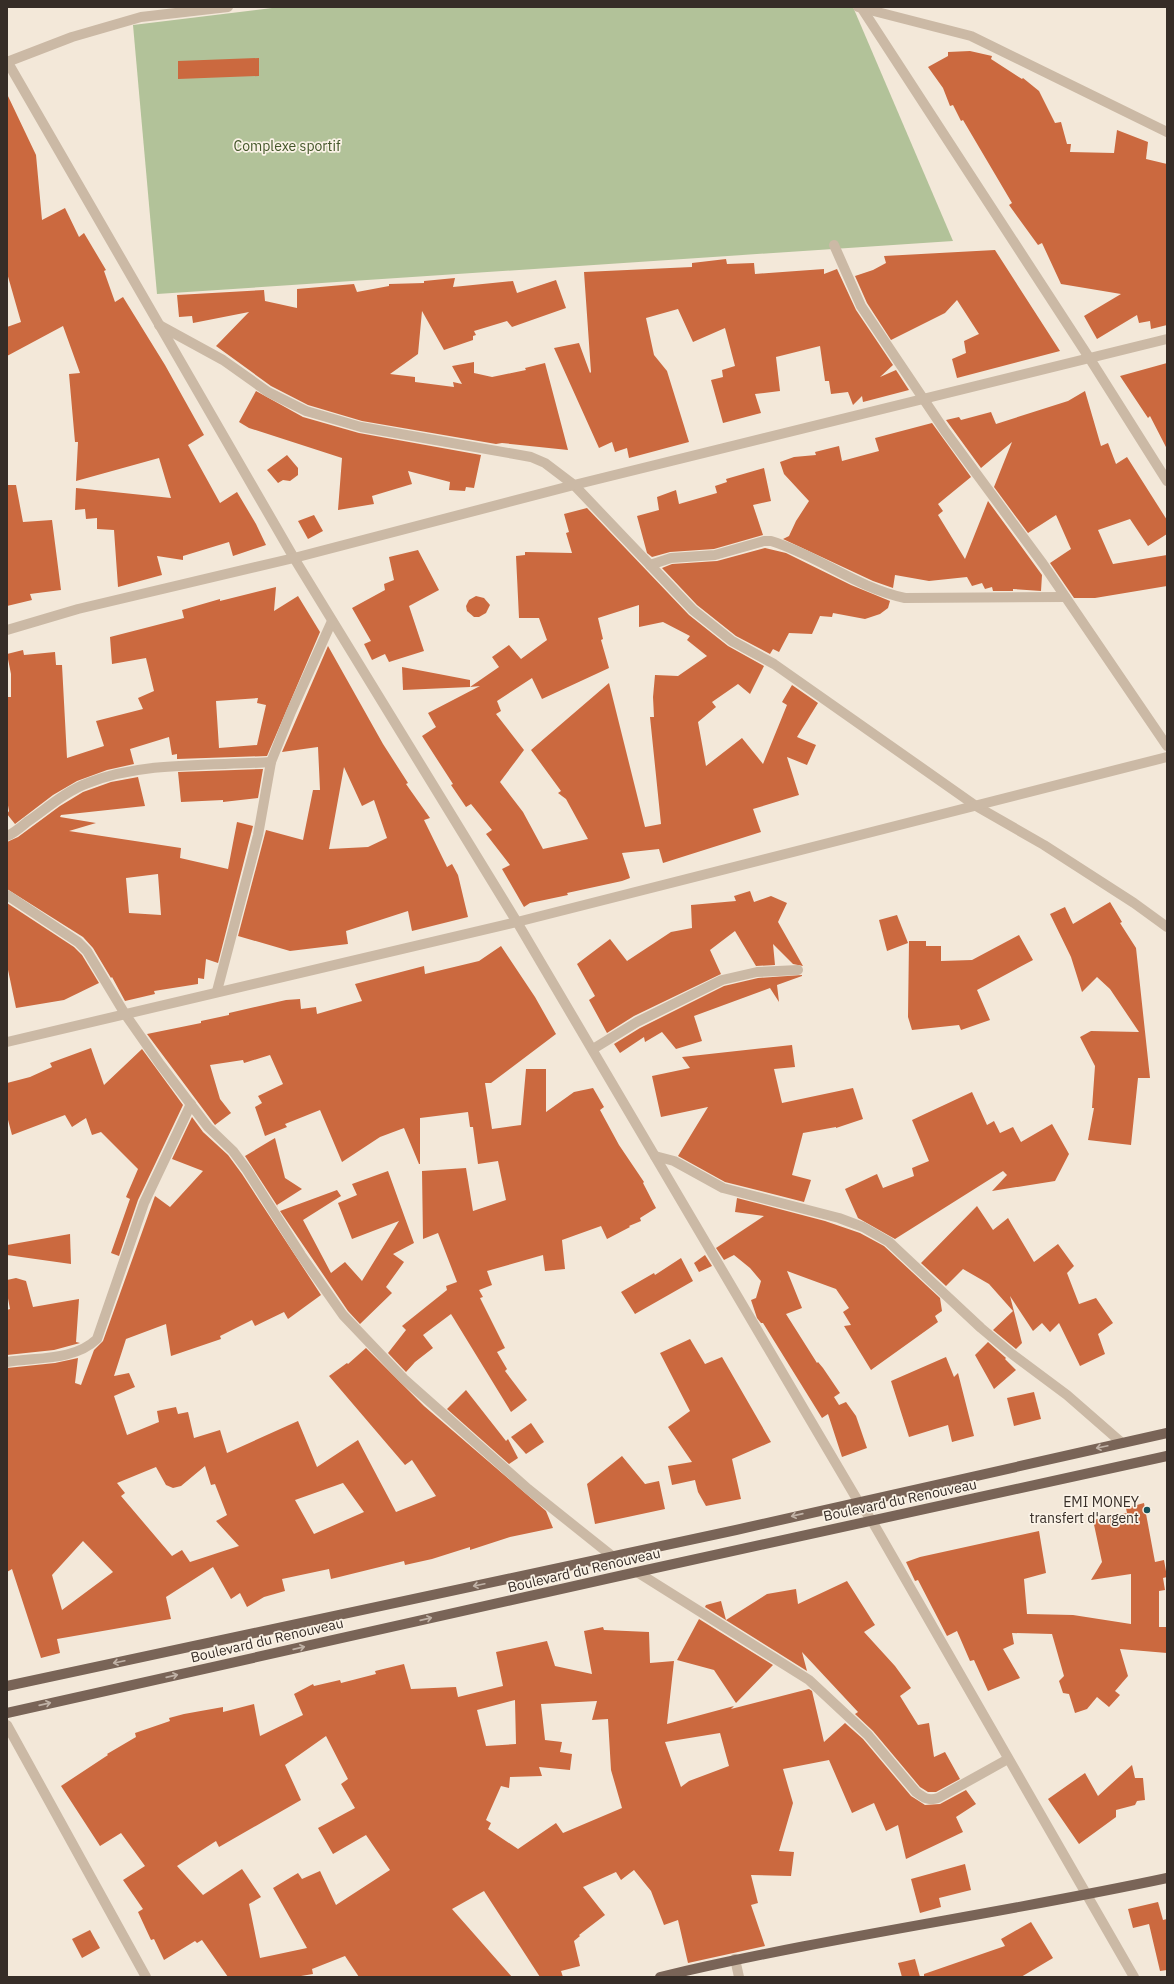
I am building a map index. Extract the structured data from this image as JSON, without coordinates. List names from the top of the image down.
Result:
{
  "streets": {
    "main road": ["Boulevard du Renouveau"]
  },
  "parks": ["Complexe sportif"],
  "places": ["EMI MONEY transfert d'argent"]
}
